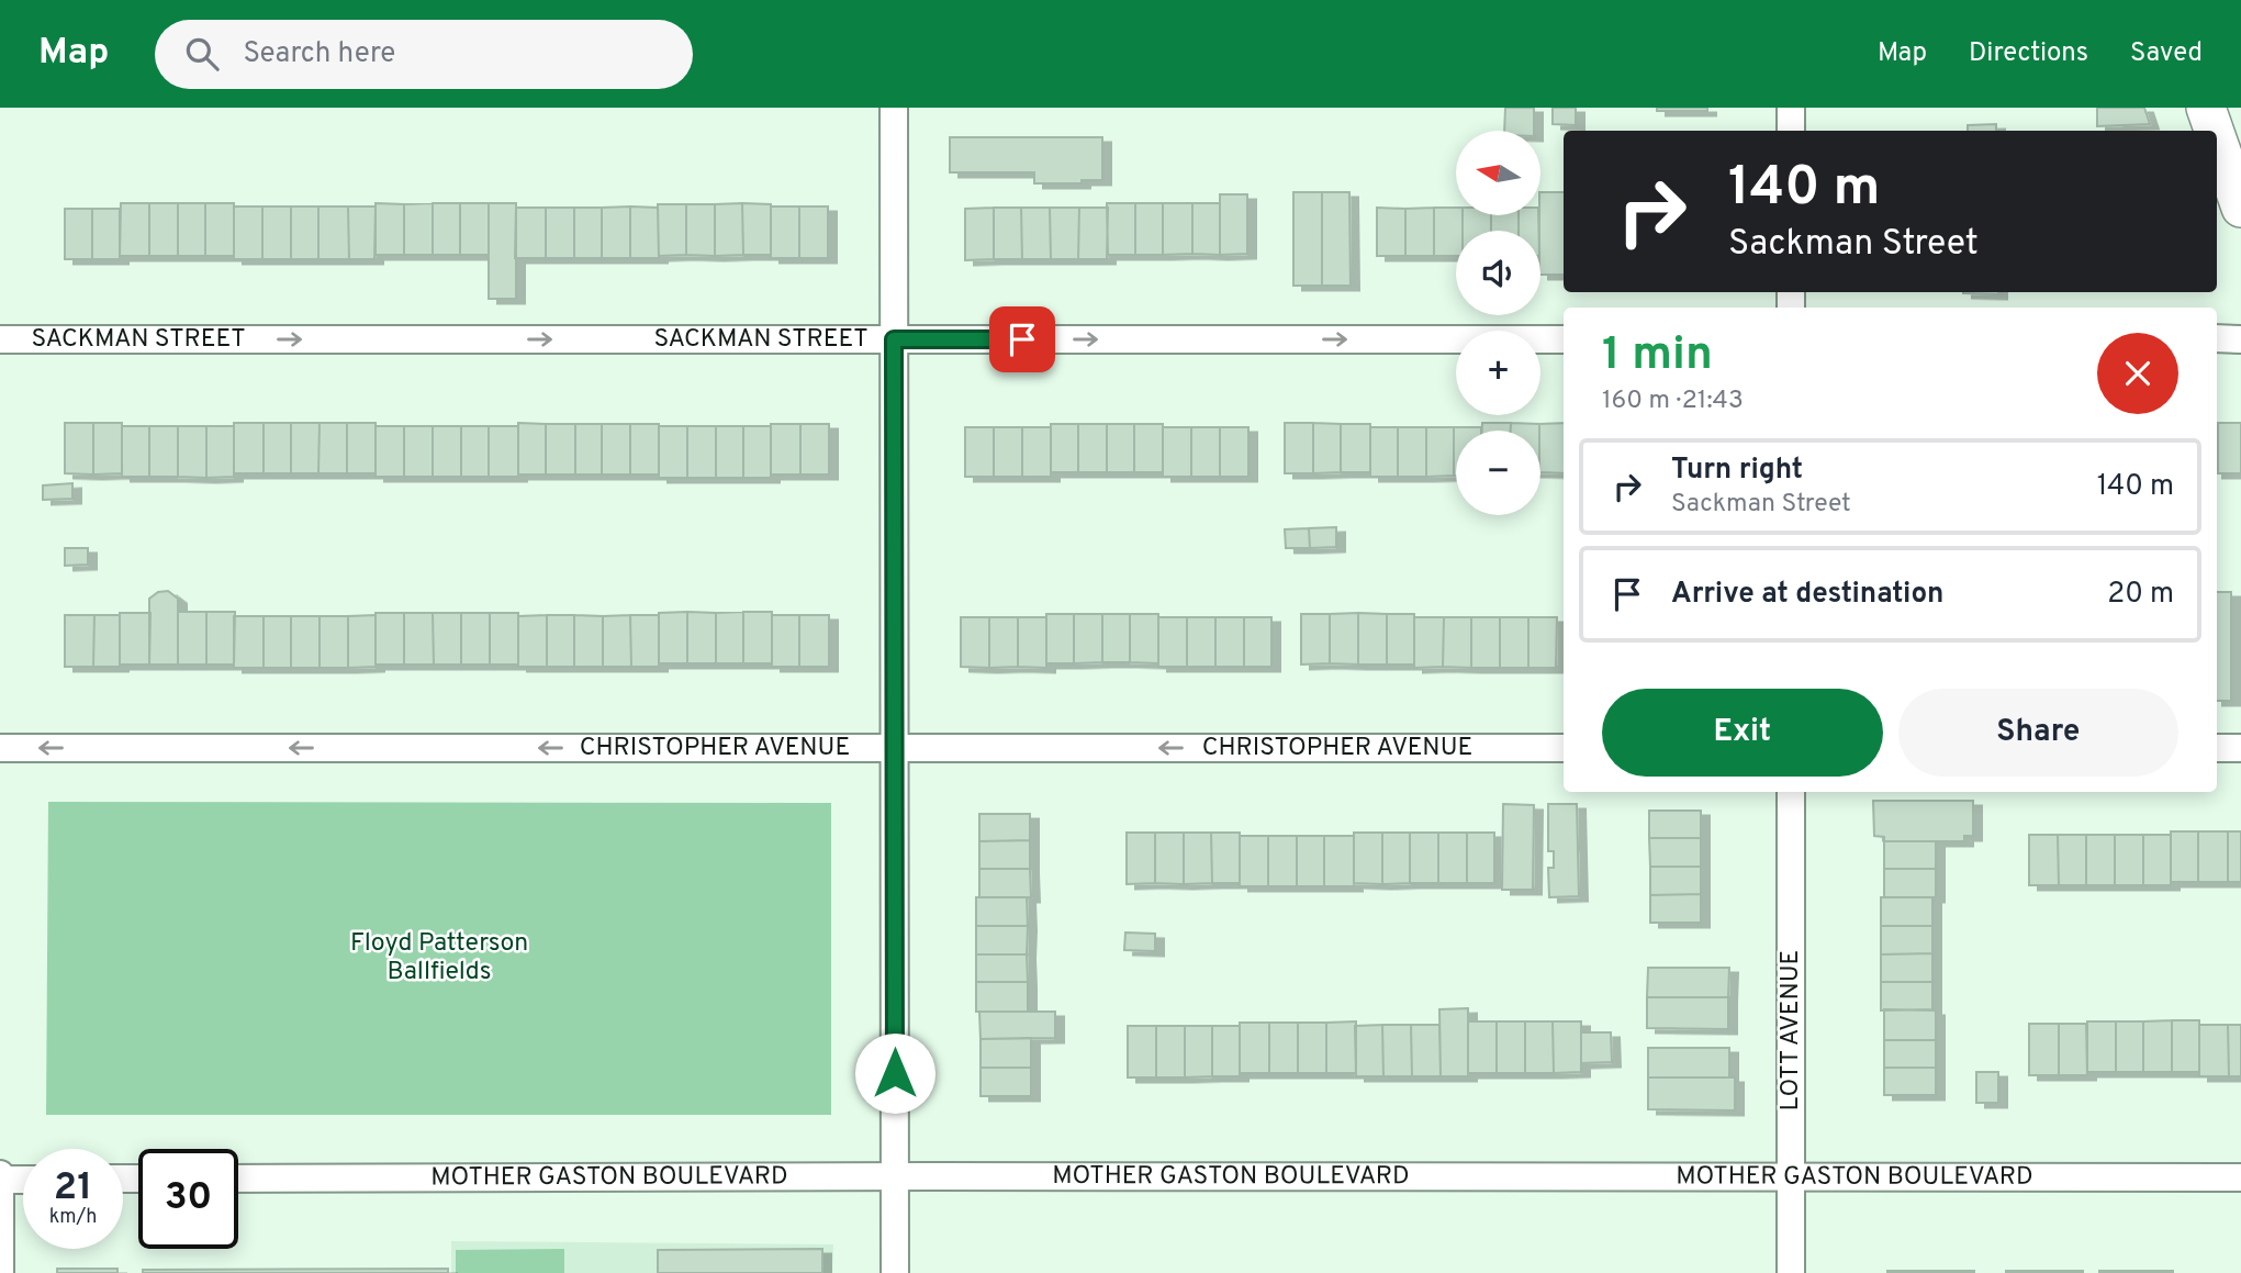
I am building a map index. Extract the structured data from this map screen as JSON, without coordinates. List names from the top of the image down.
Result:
{
  "streets": {
    "street": [
      "SACKMAN STREET",
      "CHRISTOPHER AVENUE",
      "LOTT AVENUE",
      "MOTHER GASTON BOULEVARD"
    ]
  },
  "crossings": [
    ["LOTT AVENUE", "MOTHER GASTON BOULEVARD"]
  ],
  "one_way": ["SACKMAN STREET", "CHRISTOPHER AVENUE"],
  "parks": ["Floyd Patterson Ballfields"],
  "north": "left",
  "page": {
    "header": "Map",
    "search": "Search here",
    "nav": ["Map", "Directions", "Saved"],
    "map_buttons": ["+", "−"],
    "turn": ["140 m", "Sackman Street"],
    "heading": ["1 min", "160 m · 21:43"],
    "list": [
      {
        "name": "Turn right",
        "note": "Sackman Street",
        "value": "140 m"
      },
      {
        "name": "Arrive at destination",
        "value": "20 m"
      }
    ],
    "buttons": ["Exit", "Share"],
    "speed": "21 km/h",
    "limit": "30"
  }
}
